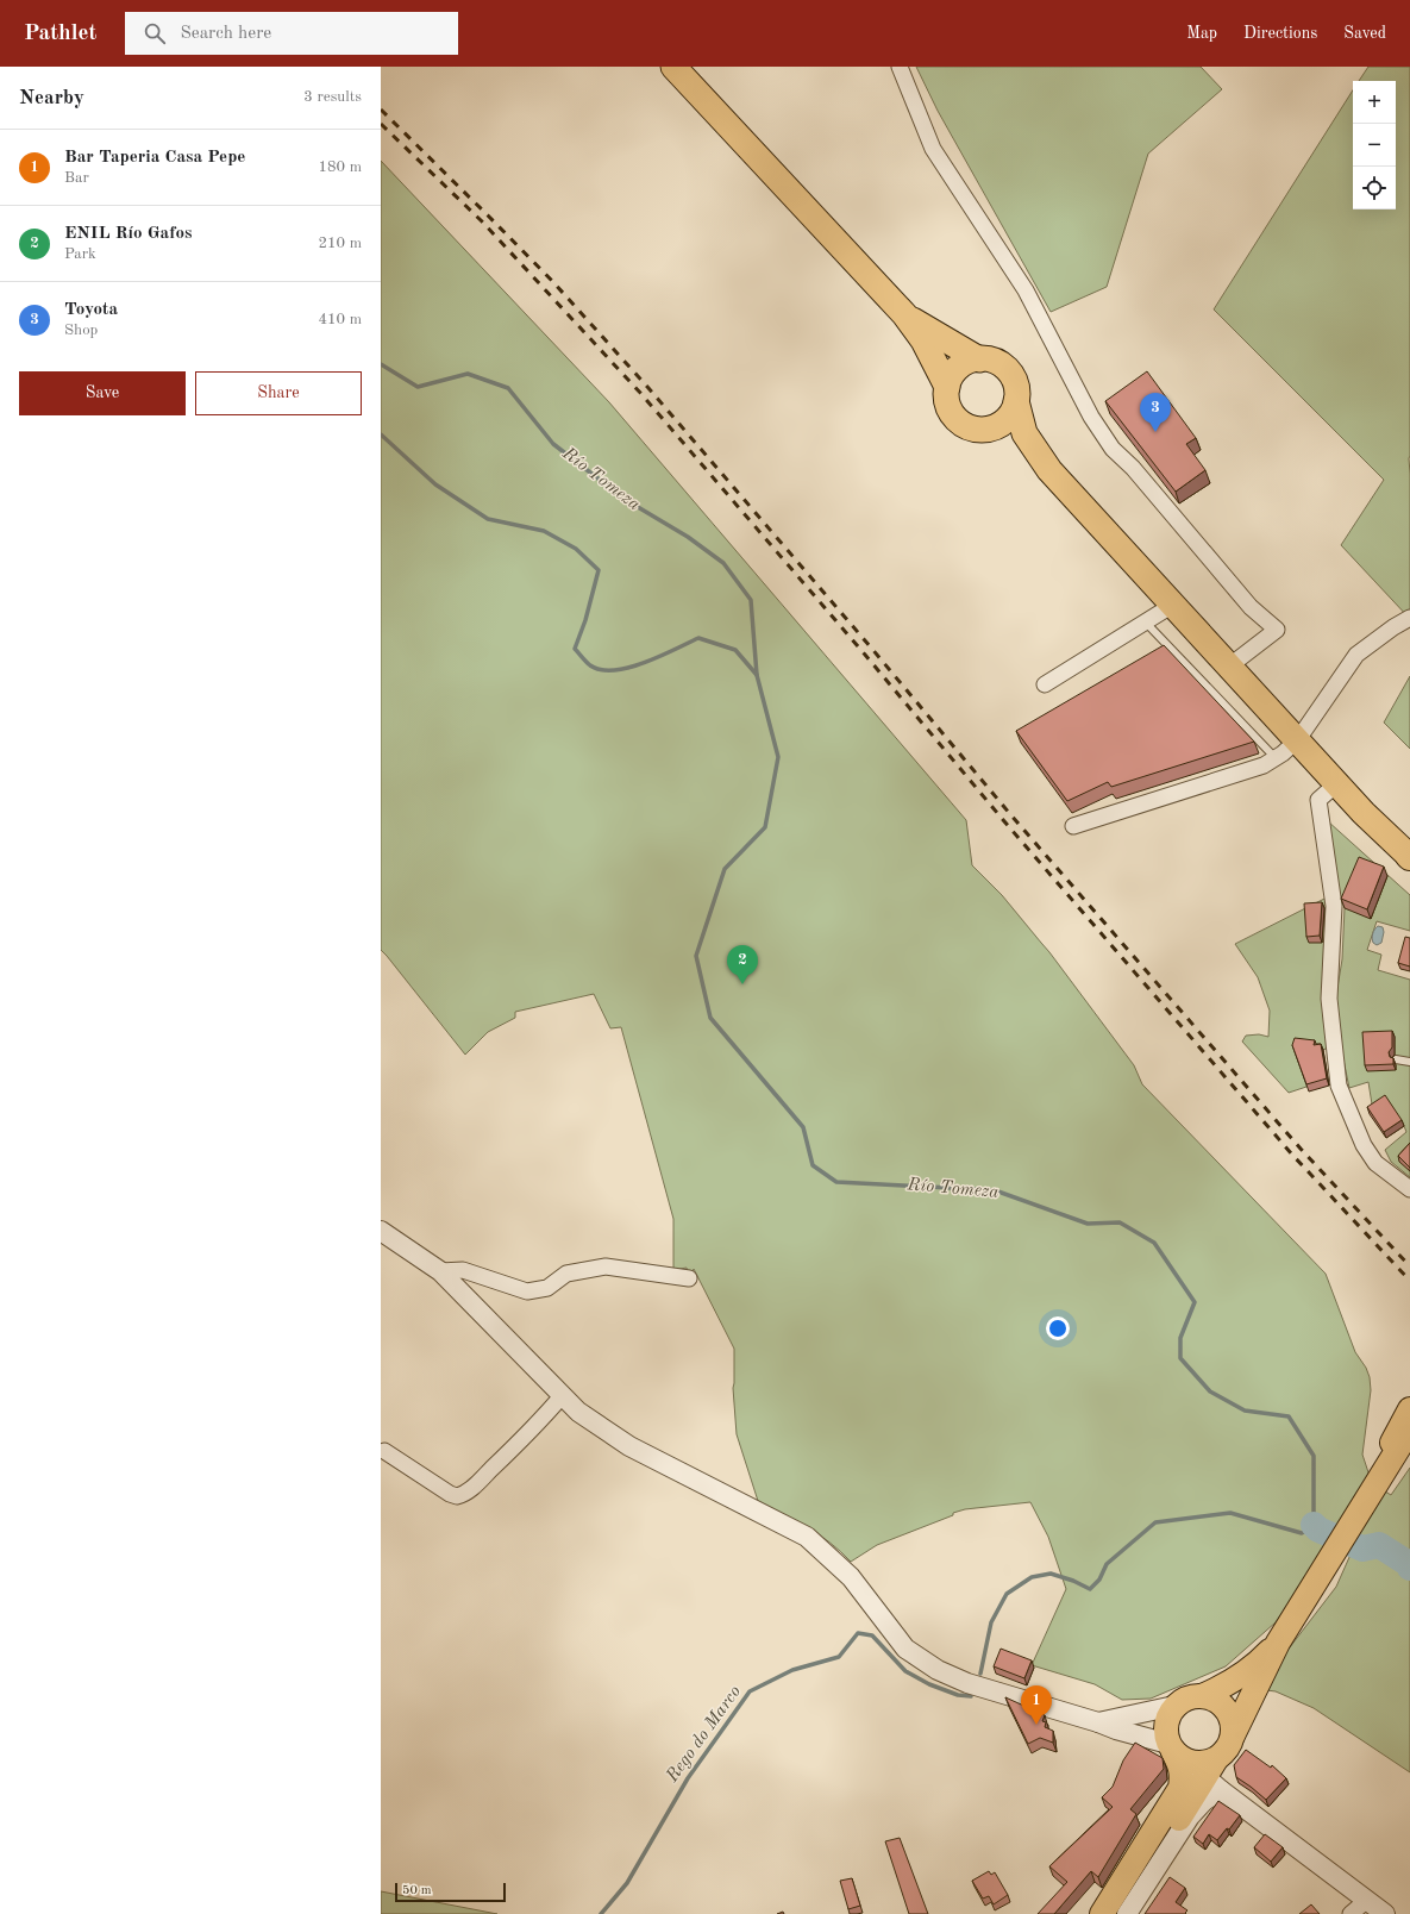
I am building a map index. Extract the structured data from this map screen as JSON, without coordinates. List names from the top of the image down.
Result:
{
  "water": ["Río Tomeza", "Rego do Marco"],
  "scale_bar": "50 m",
  "page": {
    "header": "Pathlet",
    "search": "Search here",
    "nav": ["Map", "Directions", "Saved"],
    "heading": ["Nearby", "3 results"],
    "map_buttons": ["+", "−"],
    "list": [
      {
        "mark": "1",
        "name": "Bar Taperia Casa Pepe",
        "note": "Bar",
        "value": "180 m"
      },
      {
        "mark": "2",
        "name": "ENIL Río Gafos",
        "note": "Park",
        "value": "210 m"
      },
      {
        "mark": "3",
        "name": "Toyota",
        "note": "Shop",
        "value": "410 m"
      }
    ],
    "buttons": ["Save", "Share"],
    "pins": ["3", "2", "1"],
    "scale": "50 m"
  }
}
